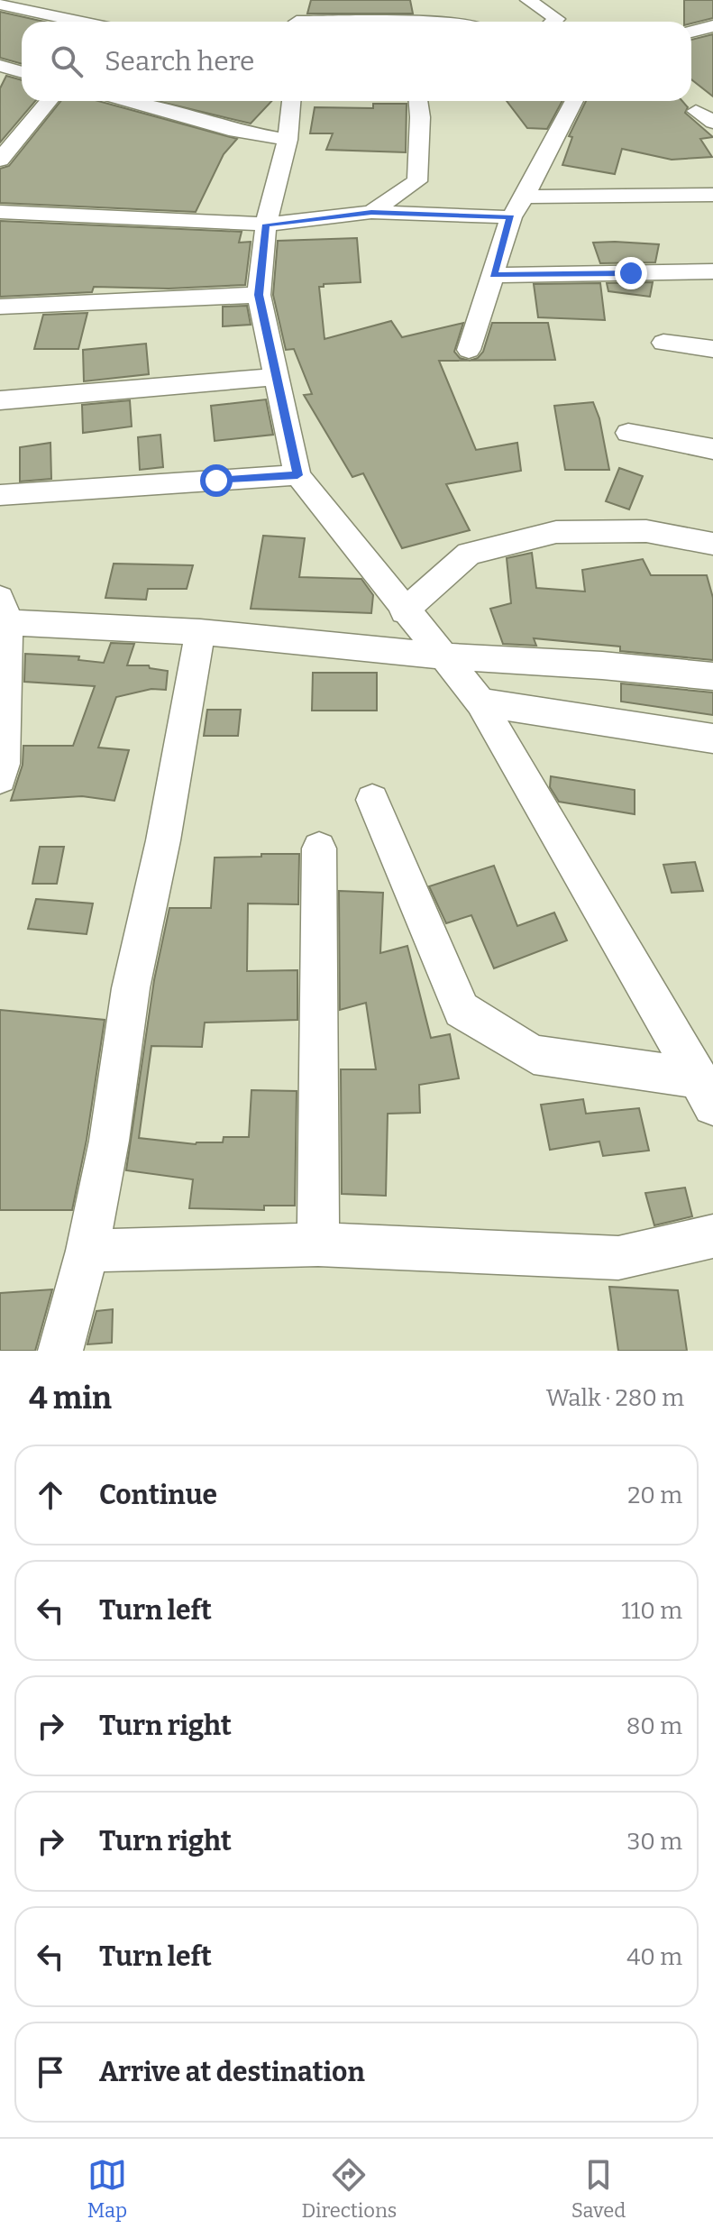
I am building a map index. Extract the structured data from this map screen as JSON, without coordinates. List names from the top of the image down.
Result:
{
  "page": {
    "search": "Search here",
    "heading": ["4 min", "Walk · 280 m"],
    "list": [
      ["Continue", "20 m"],
      ["Turn left", "110 m"],
      ["Turn right", "80 m"],
      ["Turn right", "30 m"],
      ["Turn left", "40 m"],
      "Arrive at destination"
    ],
    "nav": ["Map", "Directions", "Saved"]
  }
}
